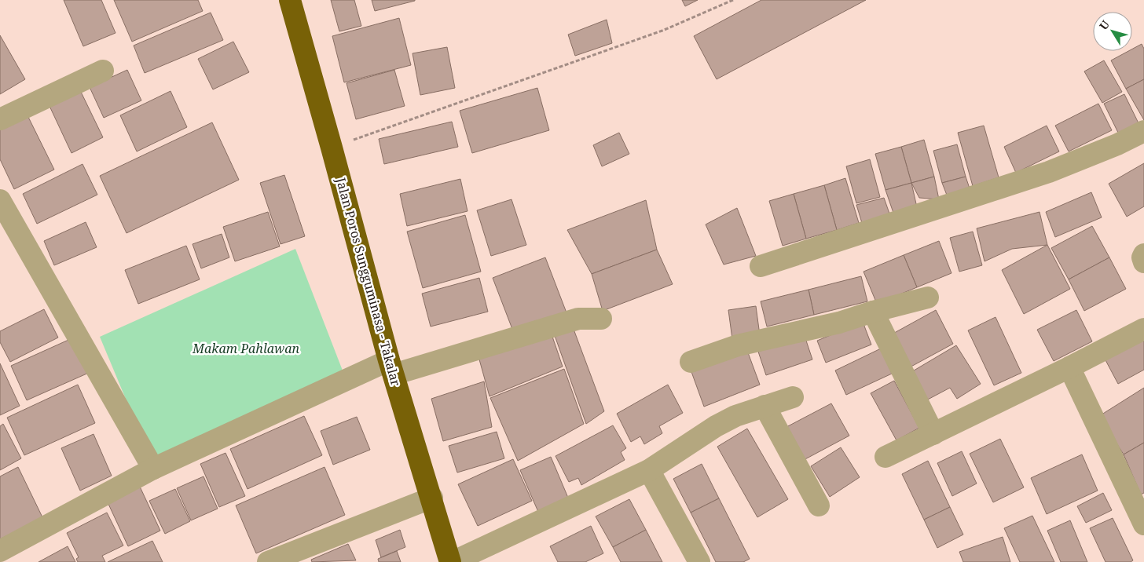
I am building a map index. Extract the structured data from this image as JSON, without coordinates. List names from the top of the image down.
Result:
{
  "streets": {
    "highway": ["Jalan Poros Sungguminasa - Takalar"]
  },
  "parks": ["Makam Pahlawan"],
  "north": "top left"
}
